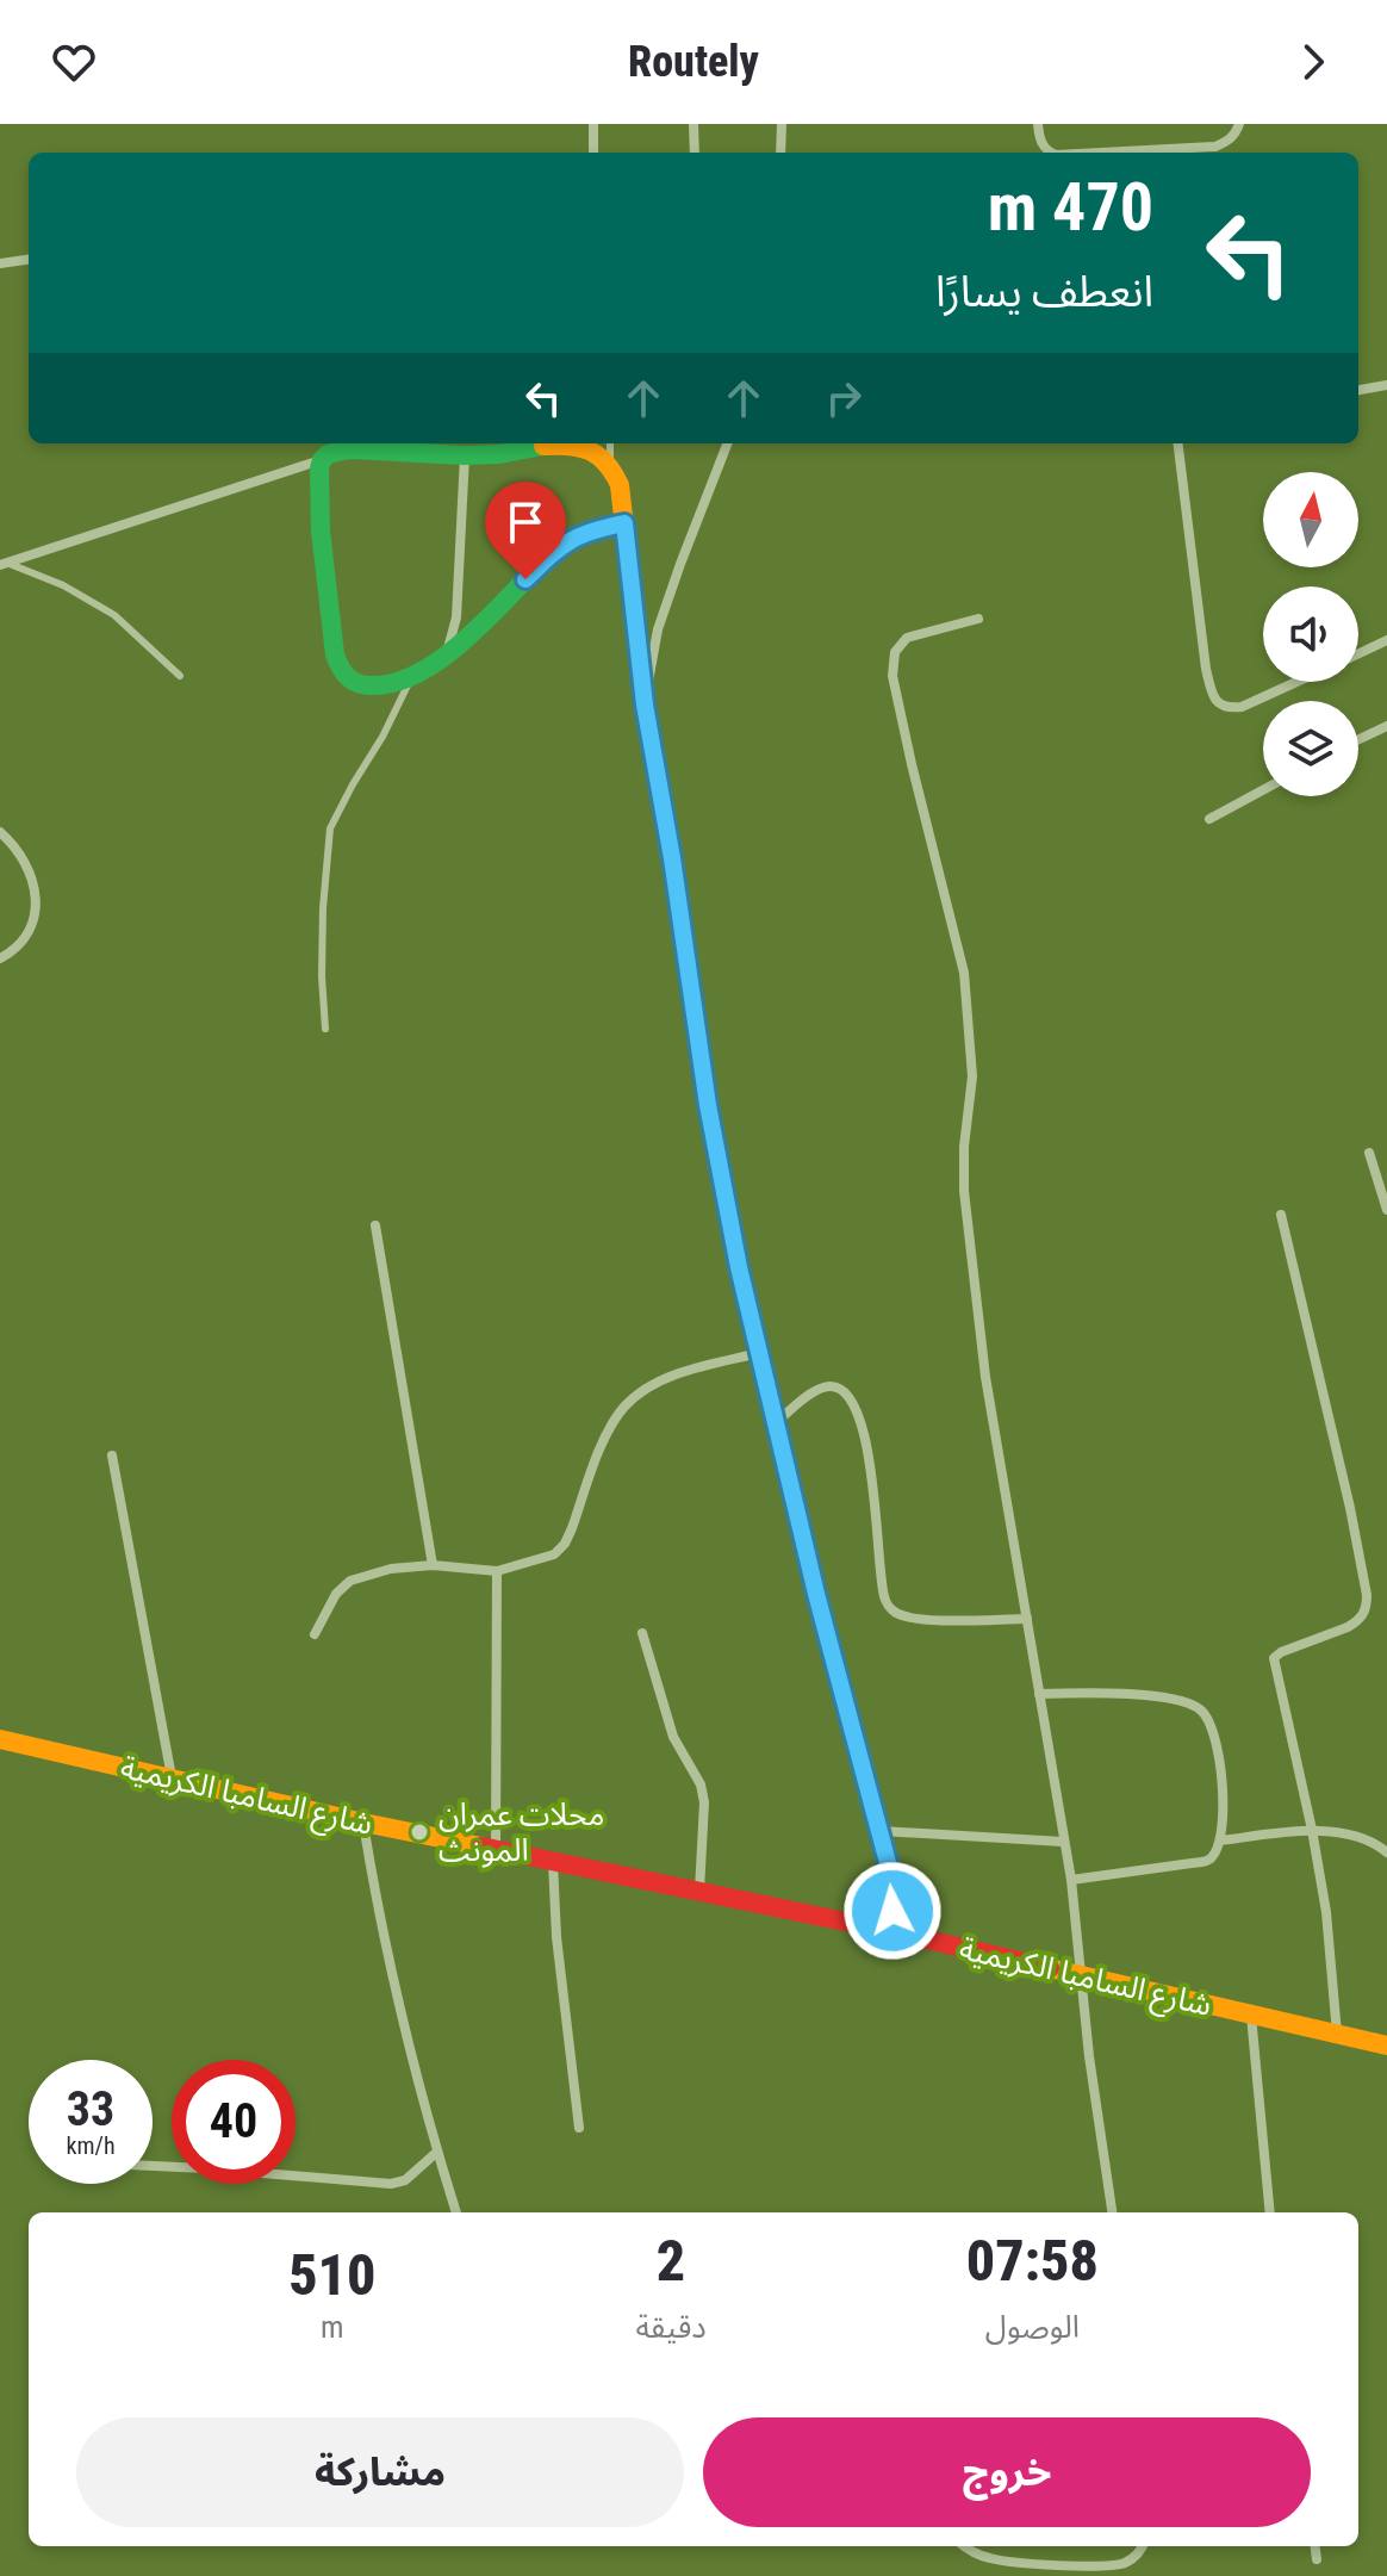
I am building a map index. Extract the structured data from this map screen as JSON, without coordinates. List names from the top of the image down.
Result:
{
  "streets": {
    "street": ["شارع السامبا الكريمية"]
  },
  "places": ["محلات عمران المونث"],
  "north": "top",
  "page": {
    "header": "Routely",
    "turn": ["470 m", "انعطف يسارًا"],
    "speed": "33 km/h",
    "limit": "40",
    "eta": [
      "07:58",
      "الوصول",
      "2",
      "دقيقة",
      "510",
      "m"
    ],
    "buttons": ["خروج", "مشاركة"]
  }
}
